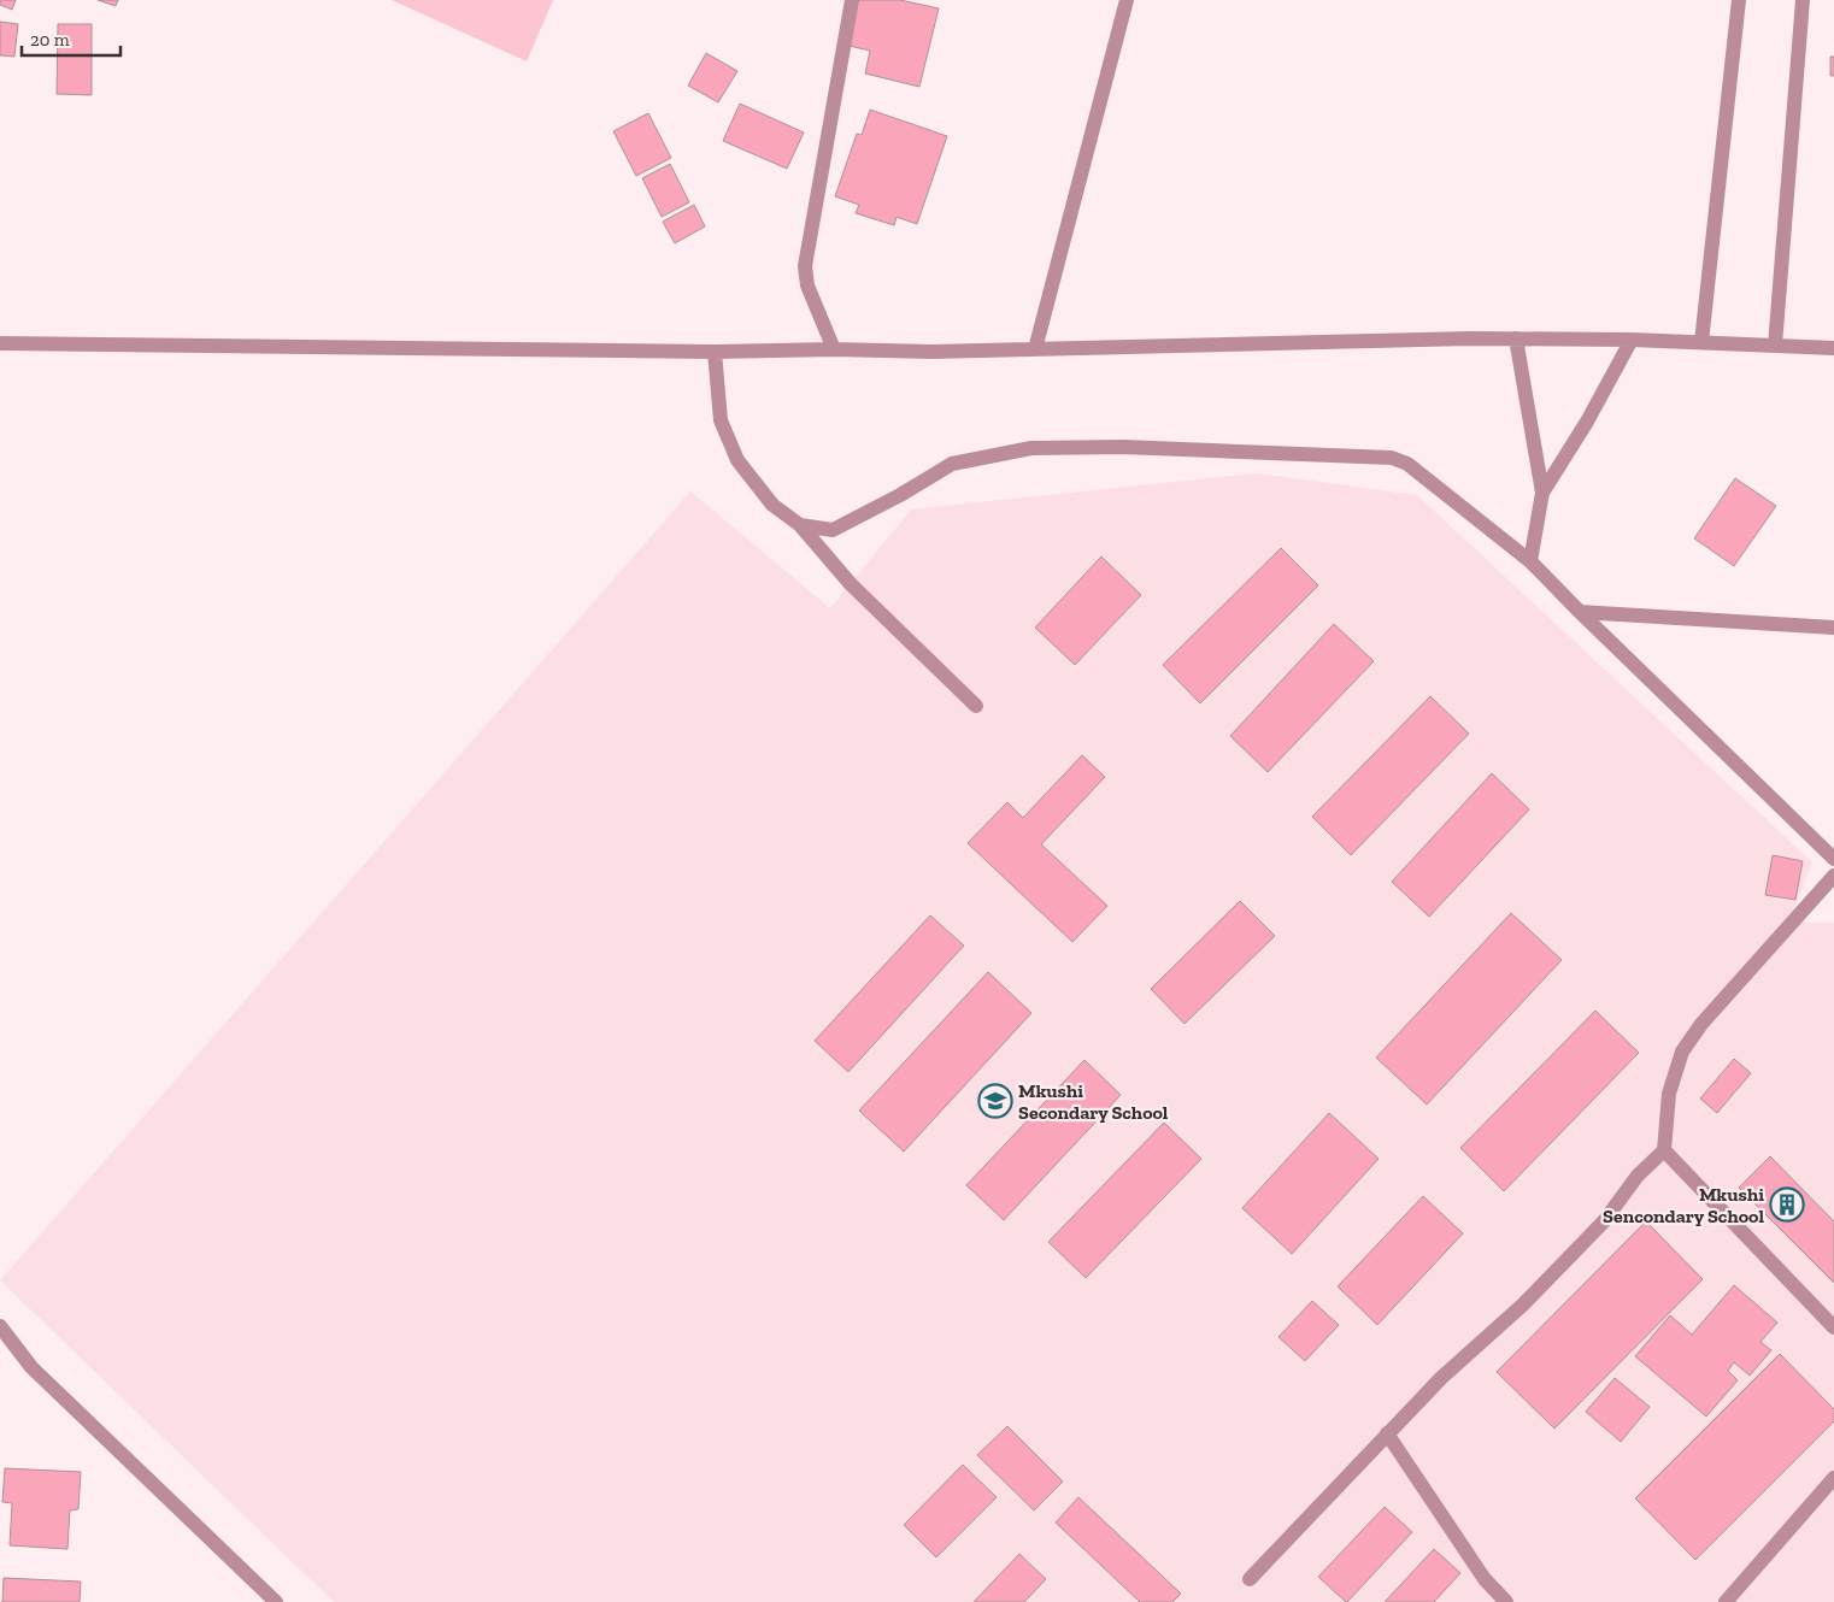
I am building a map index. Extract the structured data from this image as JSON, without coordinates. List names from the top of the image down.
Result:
{
  "places": {
    "school or university": ["Mkushi Secondary School"],
    "building": ["Mkushi Sencondary School"]
  },
  "scale_bar": "20 m"
}
